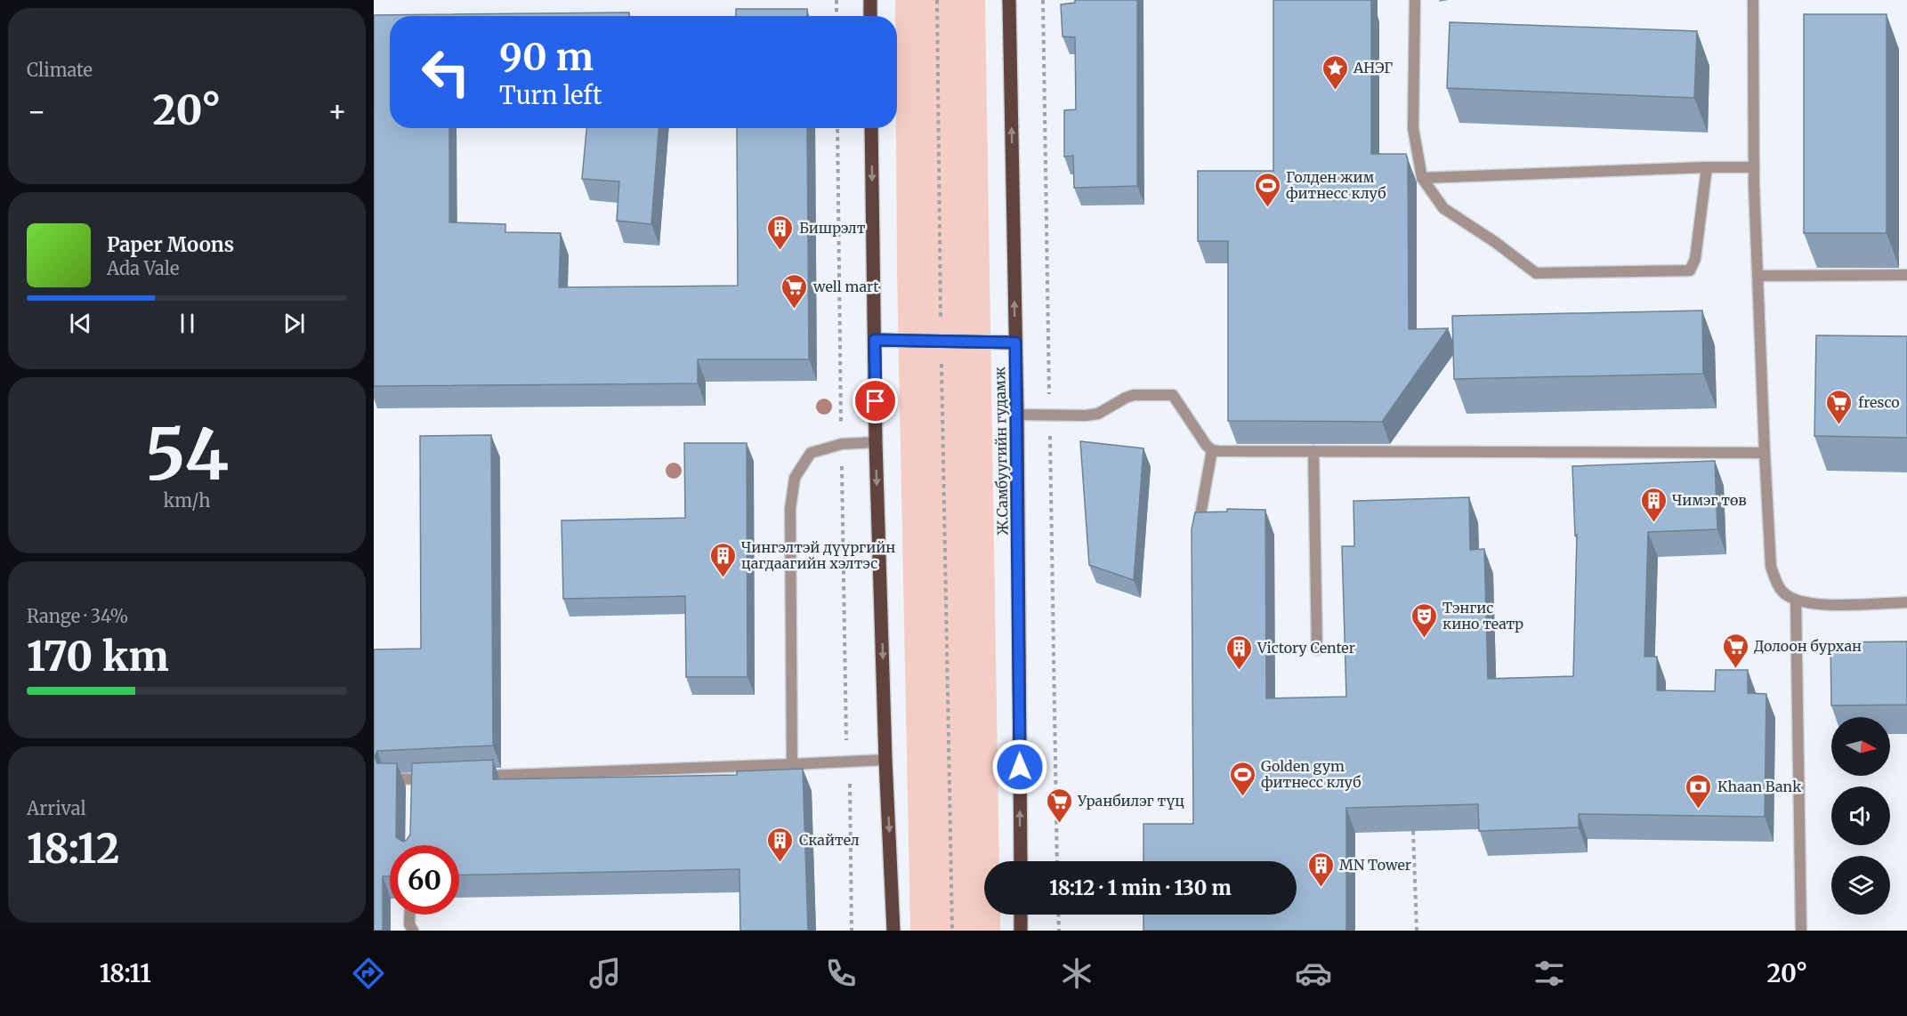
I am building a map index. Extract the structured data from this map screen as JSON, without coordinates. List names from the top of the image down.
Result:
{
  "streets": {
    "main road": ["Ж.Самбуугийн гудамж"]
  },
  "one_way": ["Ж.Самбуугийн гудамж"],
  "places": {
    "place": ["АНЭГ"],
    "sports": ["Голден жим фитнесс клуб", "Golden gym фитнесс клуб"],
    "building": [
      "Бишрэлт",
      "Чимэг төв",
      "Чингэлтэй дүүргийн цагдаагийн хэлтэс",
      "Victory Center",
      "Скайтел",
      "MN Tower"
    ],
    "supermarket": [
      "well mart",
      "fresco",
      "Долоон бурхан",
      "Уранбилэг түц"
    ],
    "theatre": ["Тэнгис кино театр"],
    "bank": ["Khaan Bank"]
  },
  "north": "right",
  "page": {
    "tile": [
      "Climate",
      ["54", "km/h"],
      ["Range · 34%", "170 km"],
      ["Arrival", "18:12"]
    ],
    "turn": ["90 m", "Turn left"],
    "heat": ["−", "20°", "+"],
    "song": ["Paper Moons", "Ada Vale"],
    "limit": "60",
    "trip": "18:12 · 1 min · 130 m",
    "tabs": ["18:11", "20°"]
  }
}
